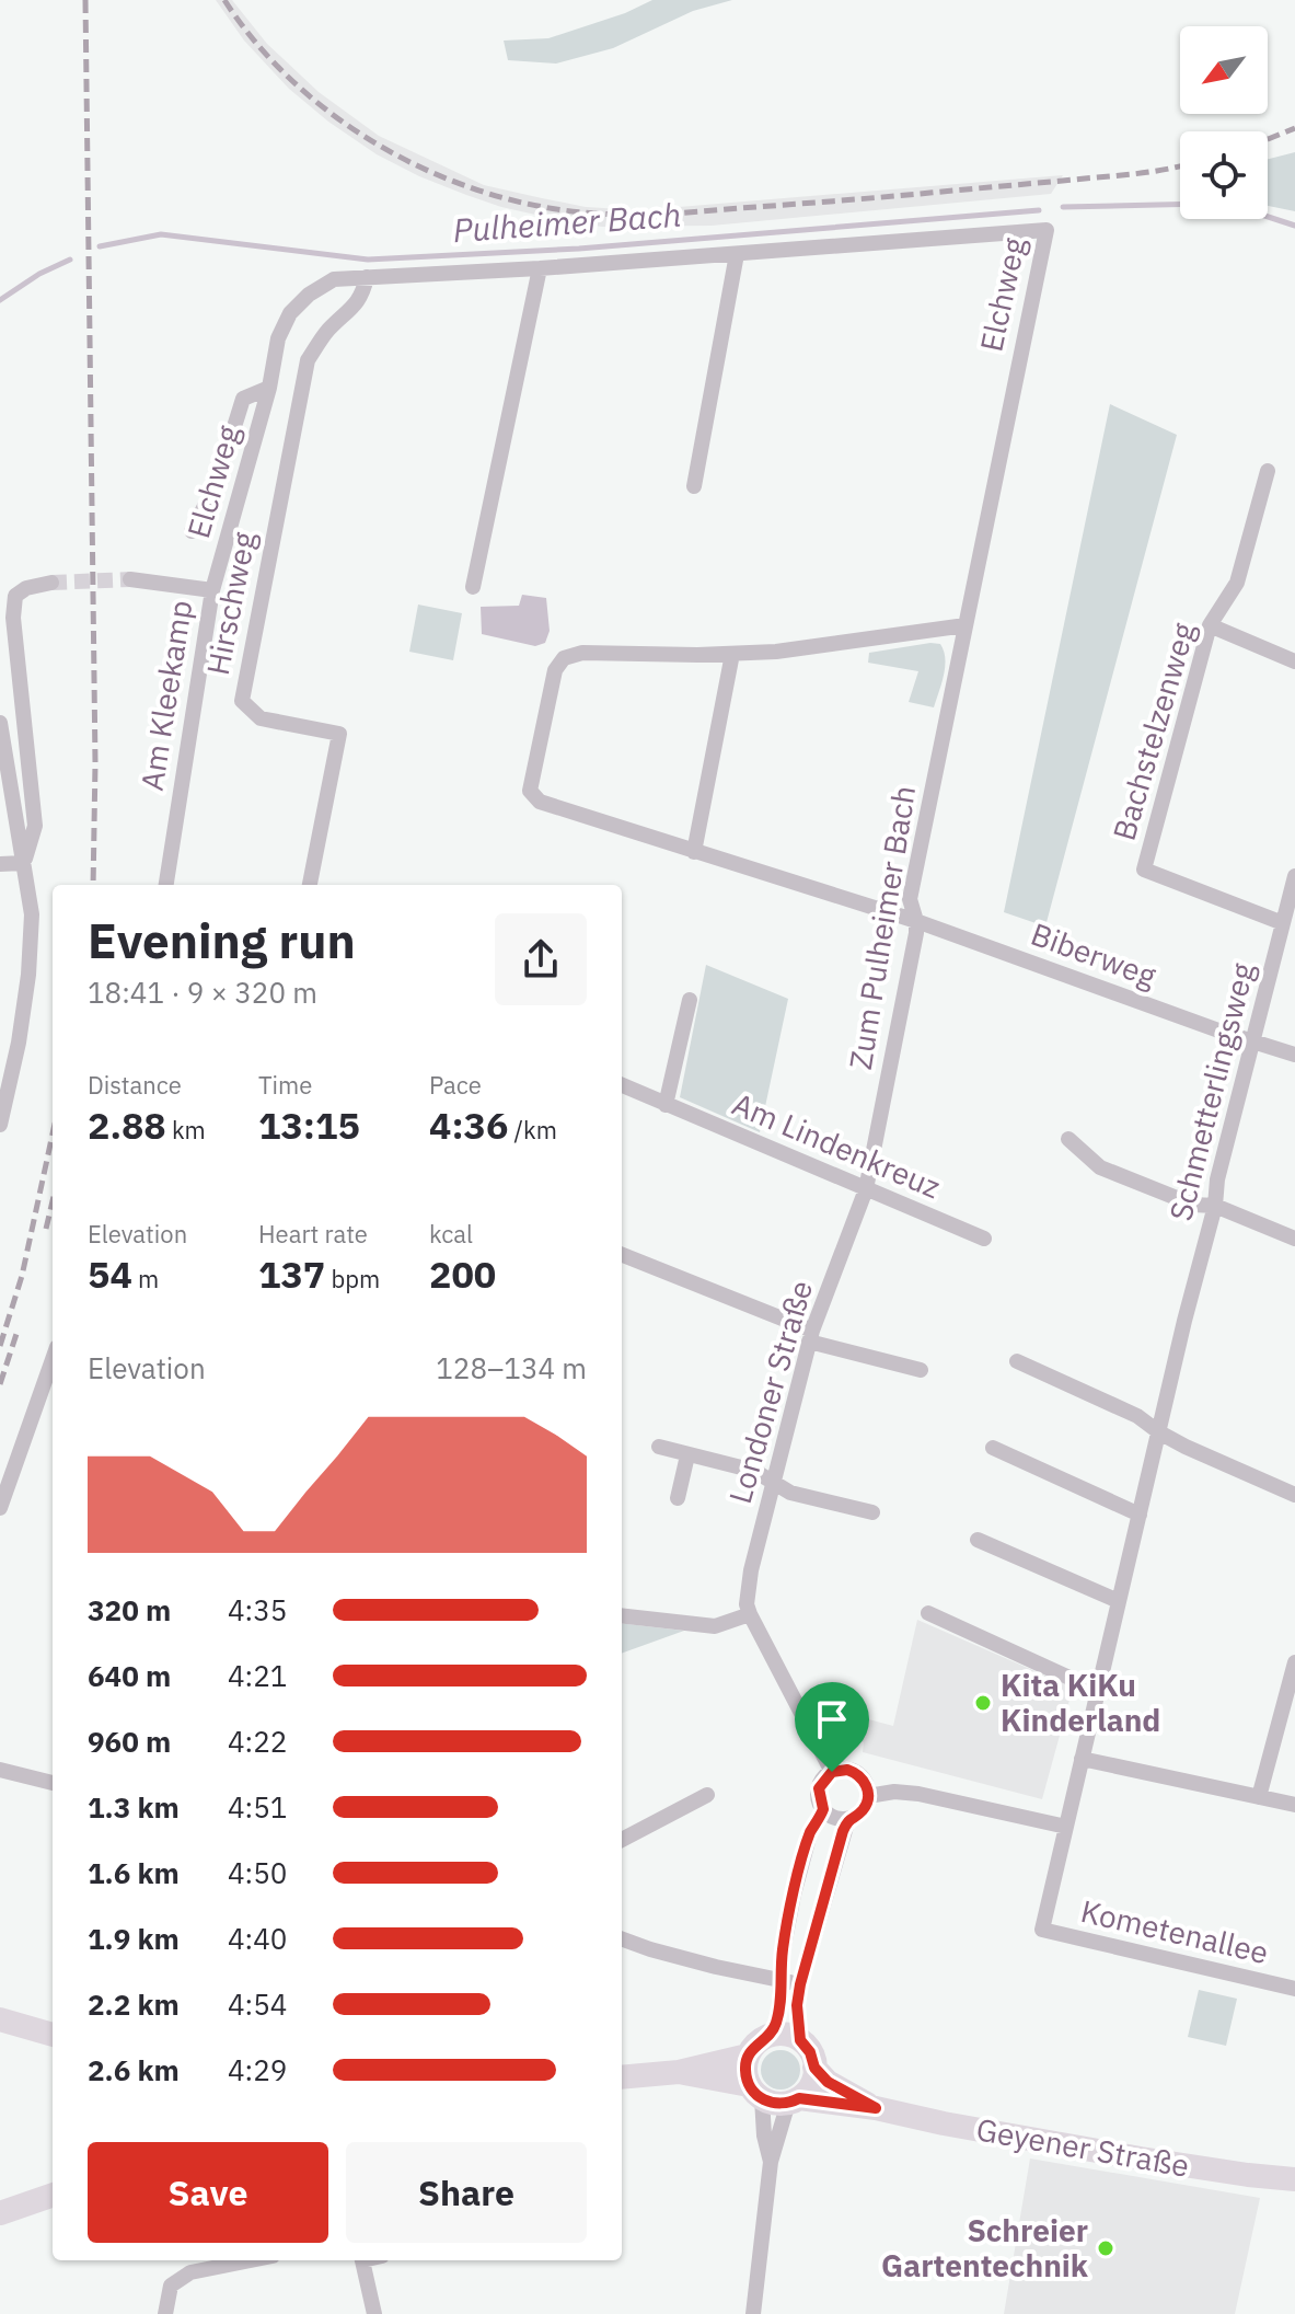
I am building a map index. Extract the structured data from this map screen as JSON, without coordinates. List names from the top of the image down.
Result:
{
  "streets": {
    "street": [
      "Elchweg",
      "Hirschweg",
      "Am Kleekamp",
      "Bachstelzenweg",
      "Zum Pulheimer Bach",
      "Biberweg",
      "Schmetterlingsweg",
      "Am Lindenkreuz",
      "Londoner Straße",
      "Kometenallee",
      "Geyener Straße"
    ]
  },
  "crossings": [
    ["Elchweg", "Hirschweg"],
    ["Elchweg", "Am Kleekamp"],
    ["Elchweg", "Zum Pulheimer Bach"],
    ["Bachstelzenweg", "Schmetterlingsweg"],
    ["Zum Pulheimer Bach", "Biberweg"],
    ["Zum Pulheimer Bach", "Am Lindenkreuz"],
    ["Zum Pulheimer Bach", "Londoner Straße"],
    ["Biberweg", "Schmetterlingsweg"],
    ["Schmetterlingsweg", "Kometenallee"],
    ["Am Lindenkreuz", "Londoner Straße"]
  ],
  "water": ["Pulheimer Bach"],
  "places": ["Kita KiKu Kinderland", "Schreier Gartentechnik"],
  "north": "bottom left",
  "page": {
    "heading": ["Evening run", "18:41 · 9 × 320 m"],
    "stats": [
      ["Distance", "2.88 km"],
      ["Time", "13:15"],
      ["Pace", "4:36 /km"],
      ["Elevation", "54 m"],
      ["Heart rate", "137 bpm"],
      ["kcal", "200"]
    ],
    "chart": ["Elevation", "128–134 m"],
    "list": [
      {
        "name": "320 m",
        "note": "4:35"
      },
      {
        "name": "640 m",
        "note": "4:21"
      },
      {
        "name": "960 m",
        "note": "4:22"
      },
      {
        "name": "1.3 km",
        "note": "4:51"
      },
      {
        "name": "1.6 km",
        "note": "4:50"
      },
      {
        "name": "1.9 km",
        "note": "4:40"
      },
      {
        "name": "2.2 km",
        "note": "4:54"
      },
      {
        "name": "2.6 km",
        "note": "4:29"
      }
    ],
    "buttons": ["Save", "Share"]
  }
}
